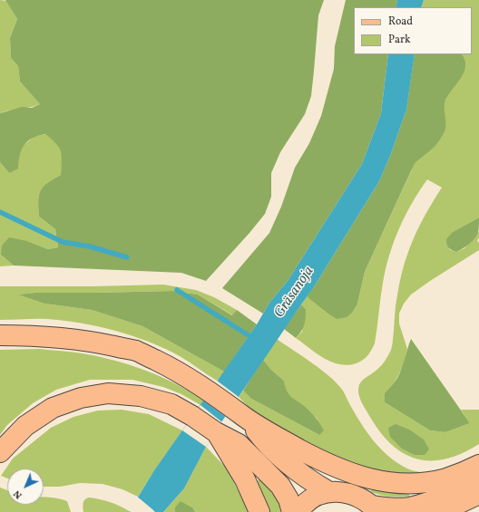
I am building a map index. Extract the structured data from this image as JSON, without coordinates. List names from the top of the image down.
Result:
{
  "water": ["Gräsanoja"],
  "legend": ["Road", "Park"],
  "north": "bottom left"
}
